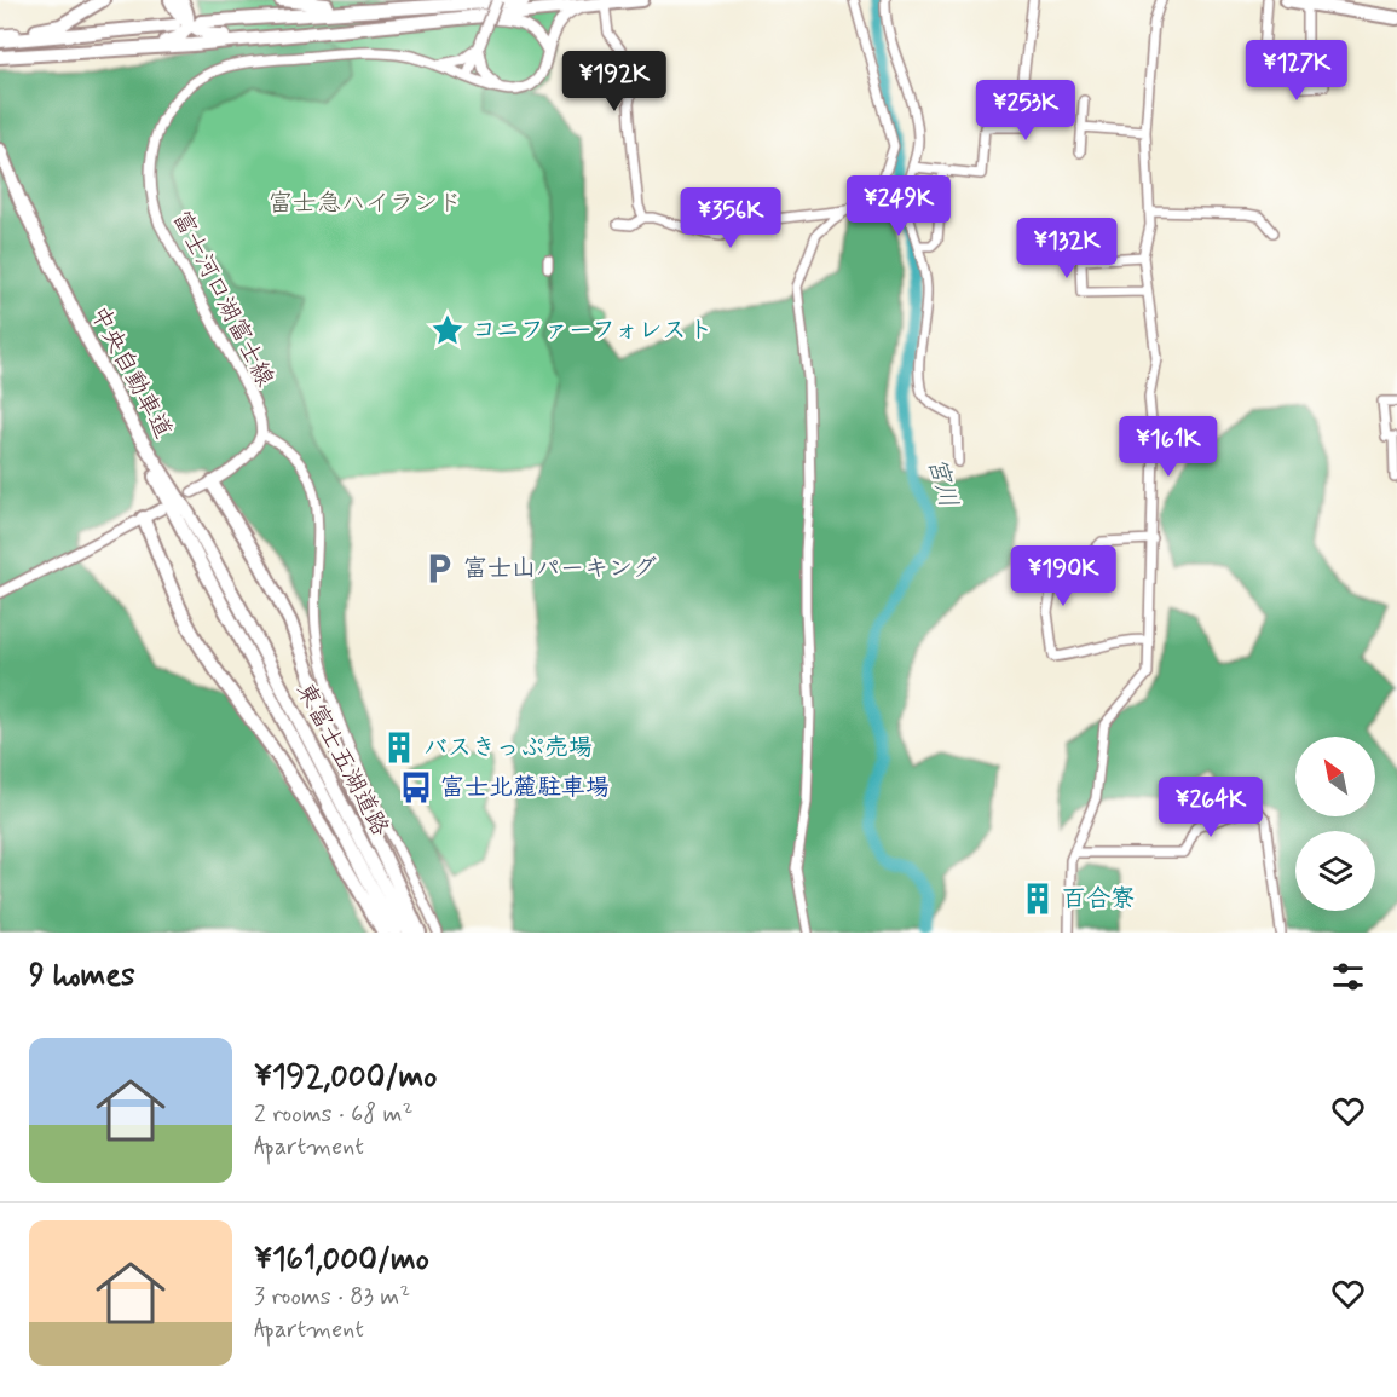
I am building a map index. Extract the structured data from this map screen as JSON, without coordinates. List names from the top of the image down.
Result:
{
  "streets": {
    "highway": ["中央自動車道", "東富士五湖道路"],
    "main road": ["富士河口湖富士線"]
  },
  "crossings": [
    ["中央自動車道", "東富士五湖道路"]
  ],
  "water": ["宮川"],
  "parks": ["富士急ハイランド"],
  "places": {
    "place": ["コニファーフォレスト"],
    "parking": ["富士山パーキング"],
    "building": ["バスきっぷ売場", "百合寮"],
    "bus stop": ["富士北麓駐車場"]
  },
  "north": "top left",
  "page": {
    "price": [
      "¥127K",
      "¥192K",
      "¥253K",
      "¥249K",
      "¥356K",
      "¥132K",
      "¥161K",
      "¥190K",
      "¥264K"
    ],
    "heading": "9 homes",
    "list": [
      {
        "name": "¥192,000/mo",
        "note": "2 rooms · 68 m² · Apartment"
      },
      {
        "name": "¥161,000/mo",
        "note": "3 rooms · 83 m² · Apartment"
      }
    ]
  }
}
